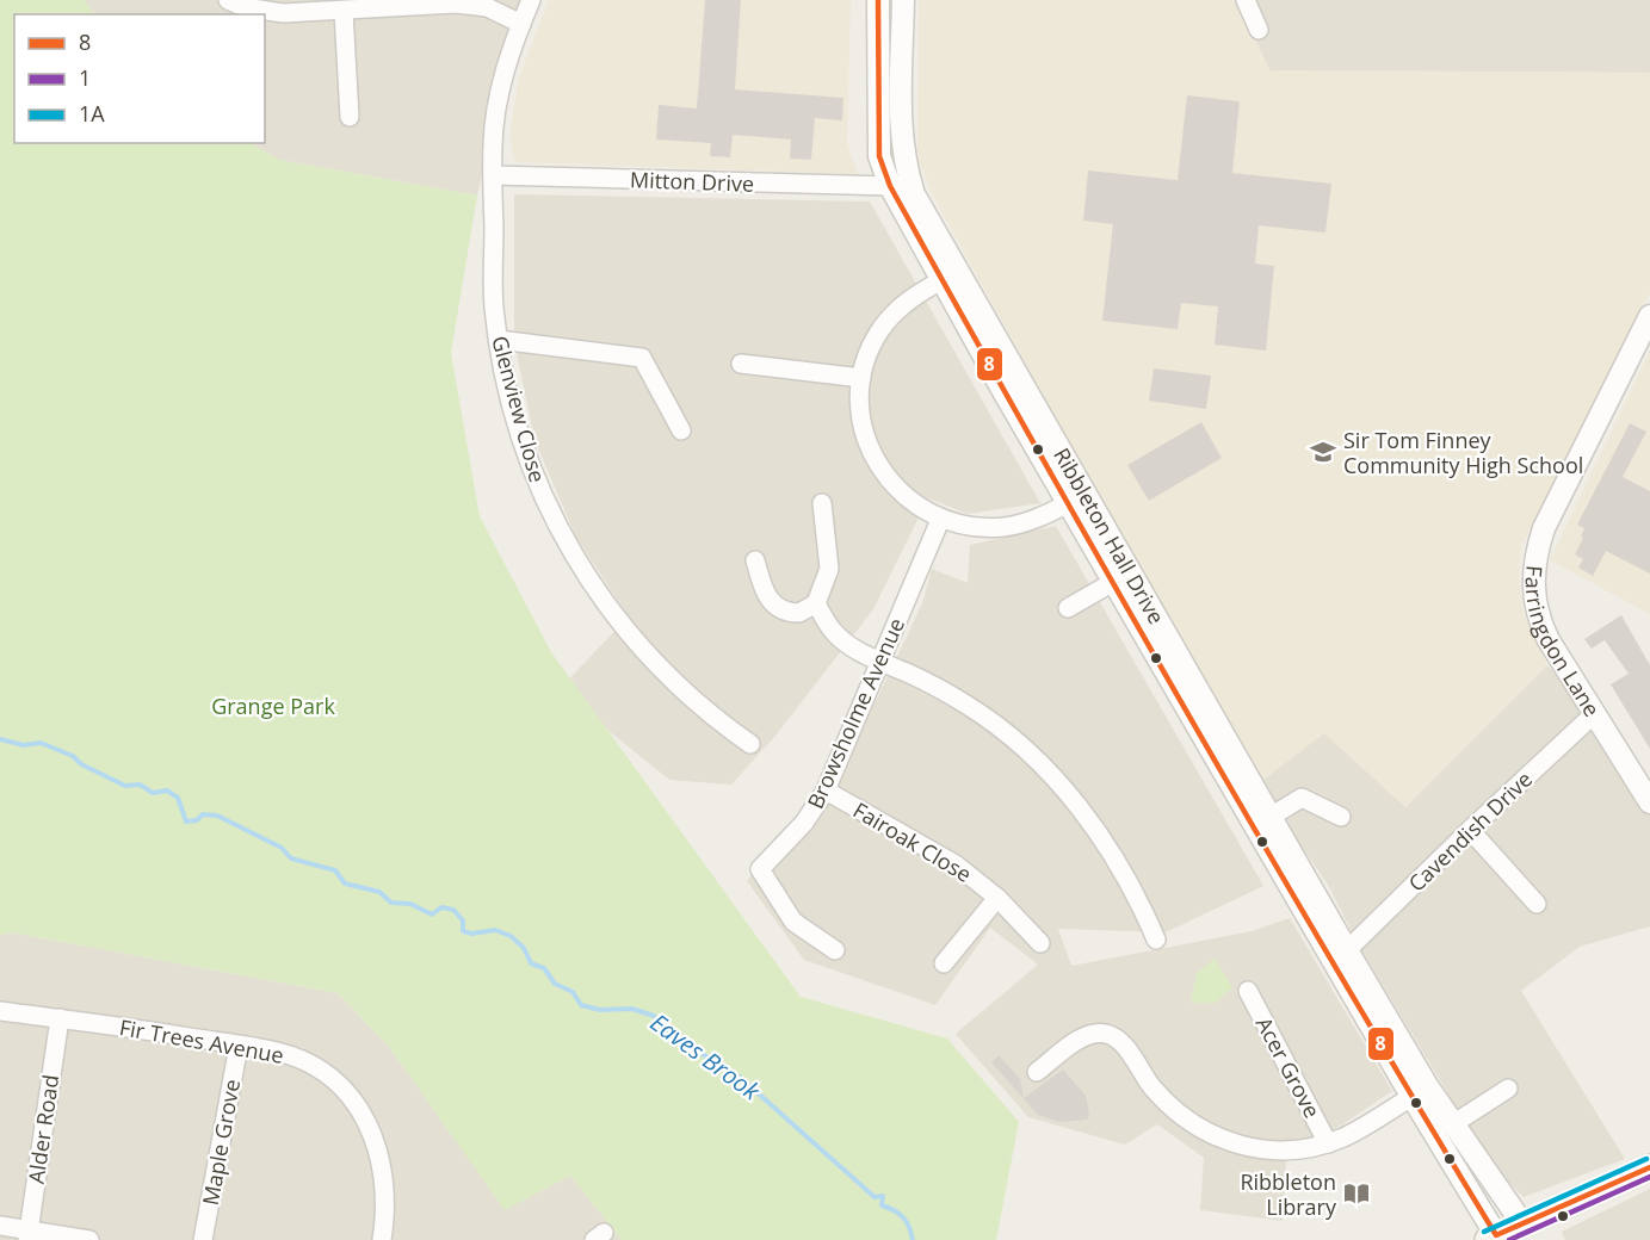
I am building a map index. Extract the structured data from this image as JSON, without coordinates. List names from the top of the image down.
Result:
{
  "streets": {
    "street": [
      "Mitton Drive",
      "Glenview Close",
      "Ribbleton Hall Drive",
      "Farringdon Lane",
      "Browsholme Avenue",
      "Cavendish Drive",
      "Fairoak Close",
      "Fir Trees Avenue",
      "Acer Grove",
      "Alder Road",
      "Maple Grove"
    ]
  },
  "crossings": [
    ["Mitton Drive", "Glenview Close"],
    ["Mitton Drive", "Ribbleton Hall Drive"],
    ["Ribbleton Hall Drive", "Cavendish Drive"],
    ["Farringdon Lane", "Cavendish Drive"],
    ["Browsholme Avenue", "Fairoak Close"],
    ["Fir Trees Avenue", "Alder Road"],
    ["Fir Trees Avenue", "Maple Grove"]
  ],
  "water": ["Eaves Brook"],
  "parks": ["Grange Park"],
  "places": {
    "school or university": ["Sir Tom Finney Community High School"],
    "library": ["Ribbleton Library"]
  },
  "lines": ["transit line 8", "transit line 1A", "transit line 1"],
  "legend": ["8", "1", "1A"]
}
